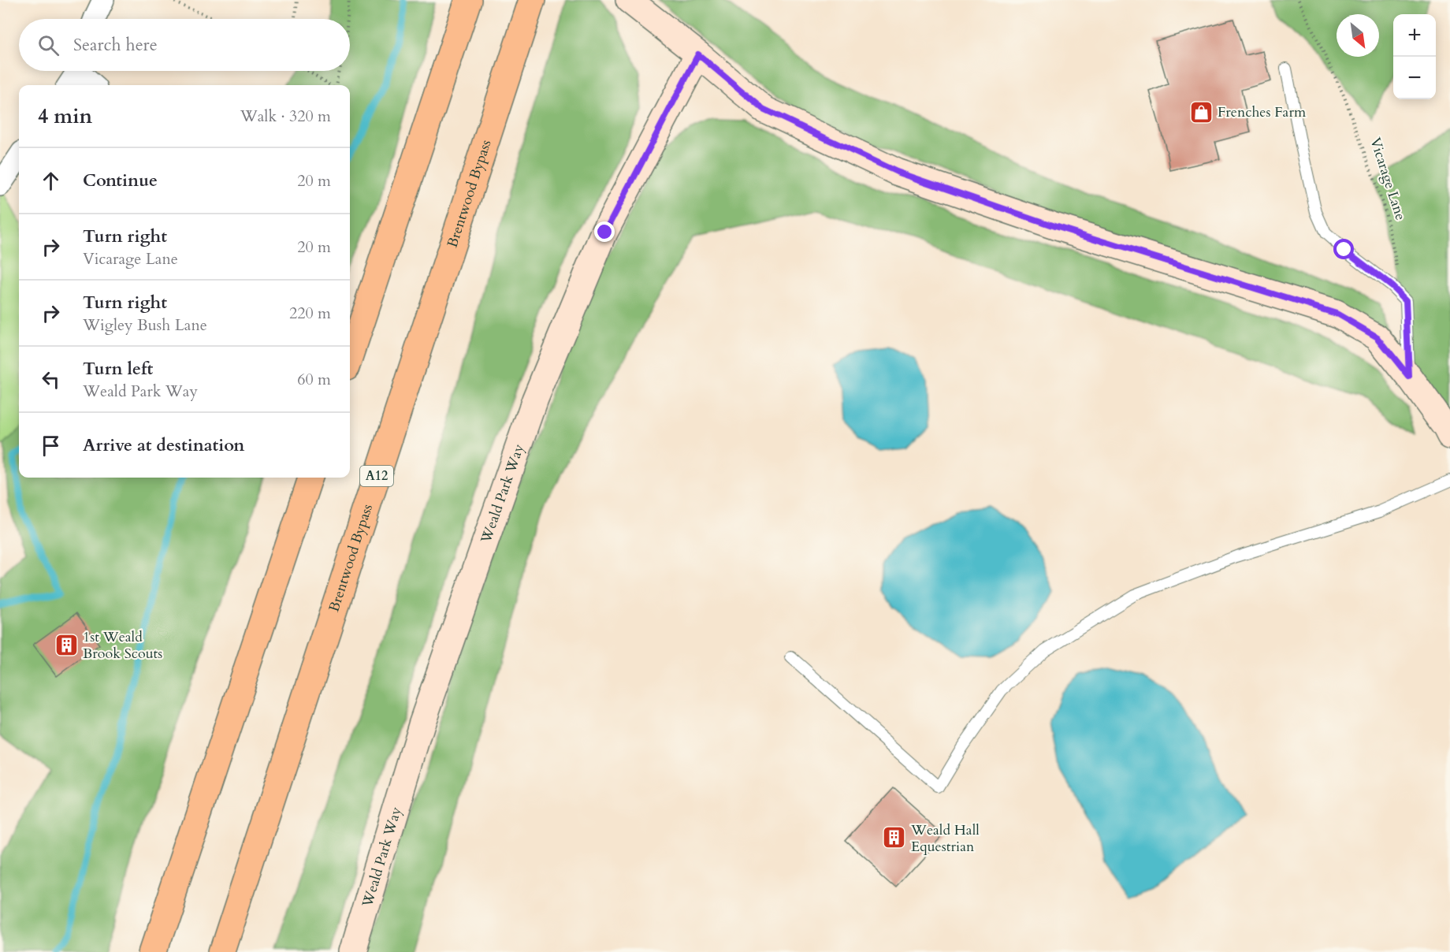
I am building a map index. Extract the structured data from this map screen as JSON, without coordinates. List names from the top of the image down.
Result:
{
  "streets": {
    "highway": ["Brentwood Bypass", "A12"],
    "street": ["Weald Park Way"],
    "path": ["Vicarage Lane"]
  },
  "places": {
    "shop": ["Frenches Farm"],
    "building": ["1st Weald Brook Scouts", "Weald Hall Equestrian"]
  },
  "north": "bottom right",
  "page": {
    "map_buttons": ["+", "−"],
    "search": "Search here",
    "heading": ["4 min", "Walk · 320 m"],
    "list": [
      ["Continue", "20 m"],
      ["Turn right", "Vicarage Lane", "20 m"],
      ["Turn right", "Wigley Bush Lane", "220 m"],
      ["Turn left", "Weald Park Way", "60 m"],
      "Arrive at destination"
    ]
  }
}
